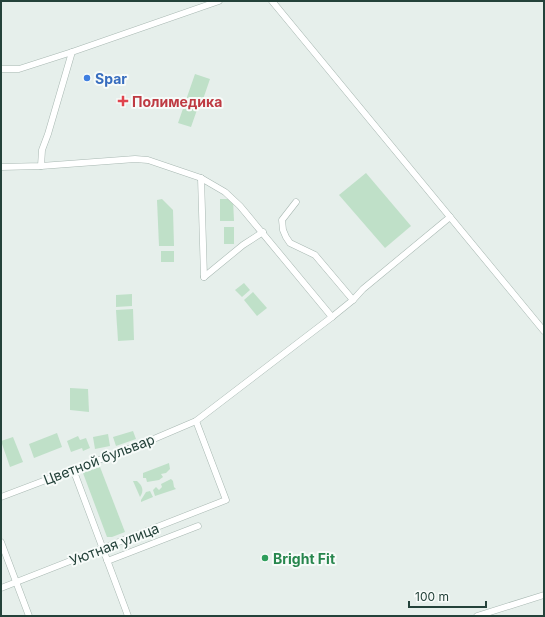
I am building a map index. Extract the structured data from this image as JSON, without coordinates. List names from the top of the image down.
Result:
{
  "streets": {
    "street": ["Цветной бульвар", "Уютная улица"]
  },
  "crossings": [
    ["Цветной бульвар", "Уютная улица"]
  ],
  "places": {
    "other": ["Spar", "Bright Fit"],
    "health": ["Полимедика"]
  },
  "scale_bar": "100 m"
}
